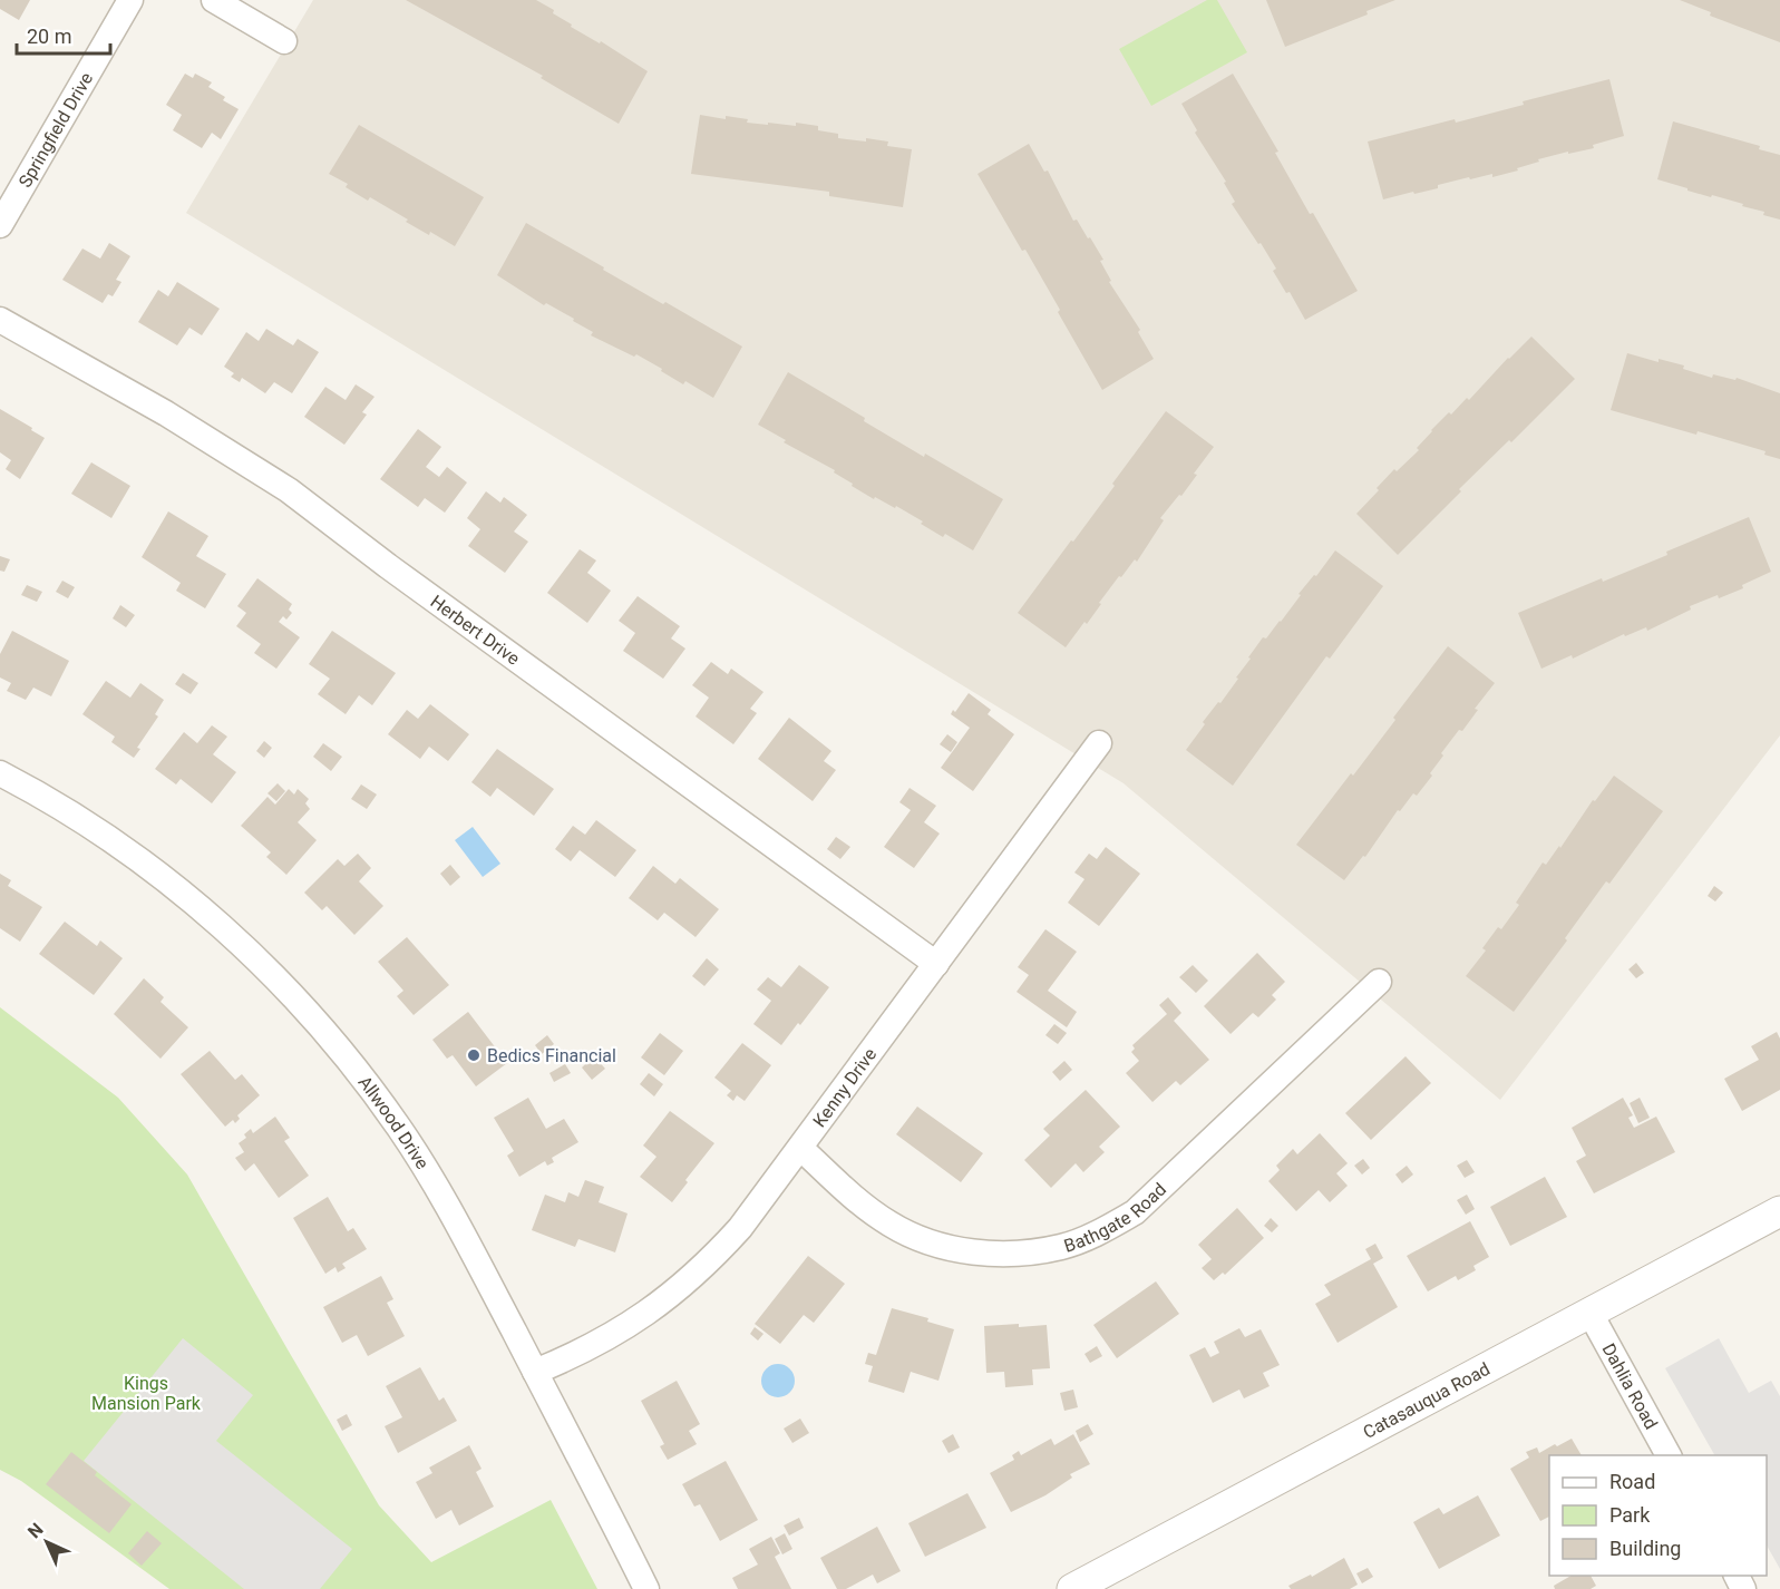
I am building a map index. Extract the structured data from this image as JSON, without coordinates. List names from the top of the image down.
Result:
{
  "streets": {
    "street": [
      "Springfield Drive",
      "Herbert Drive",
      "Kenny Drive",
      "Allwood Drive",
      "Bathgate Road",
      "Dahlia Road",
      "Catasauqua Road"
    ]
  },
  "crossings": [
    ["Herbert Drive", "Kenny Drive"],
    ["Kenny Drive", "Allwood Drive"],
    ["Kenny Drive", "Bathgate Road"],
    ["Dahlia Road", "Catasauqua Road"]
  ],
  "parks": ["Kings Mansion Park"],
  "places": ["Bedics Financial"],
  "legend": ["Road", "Park", "Building"],
  "scale_bar": "20 m",
  "north": "top left"
}
